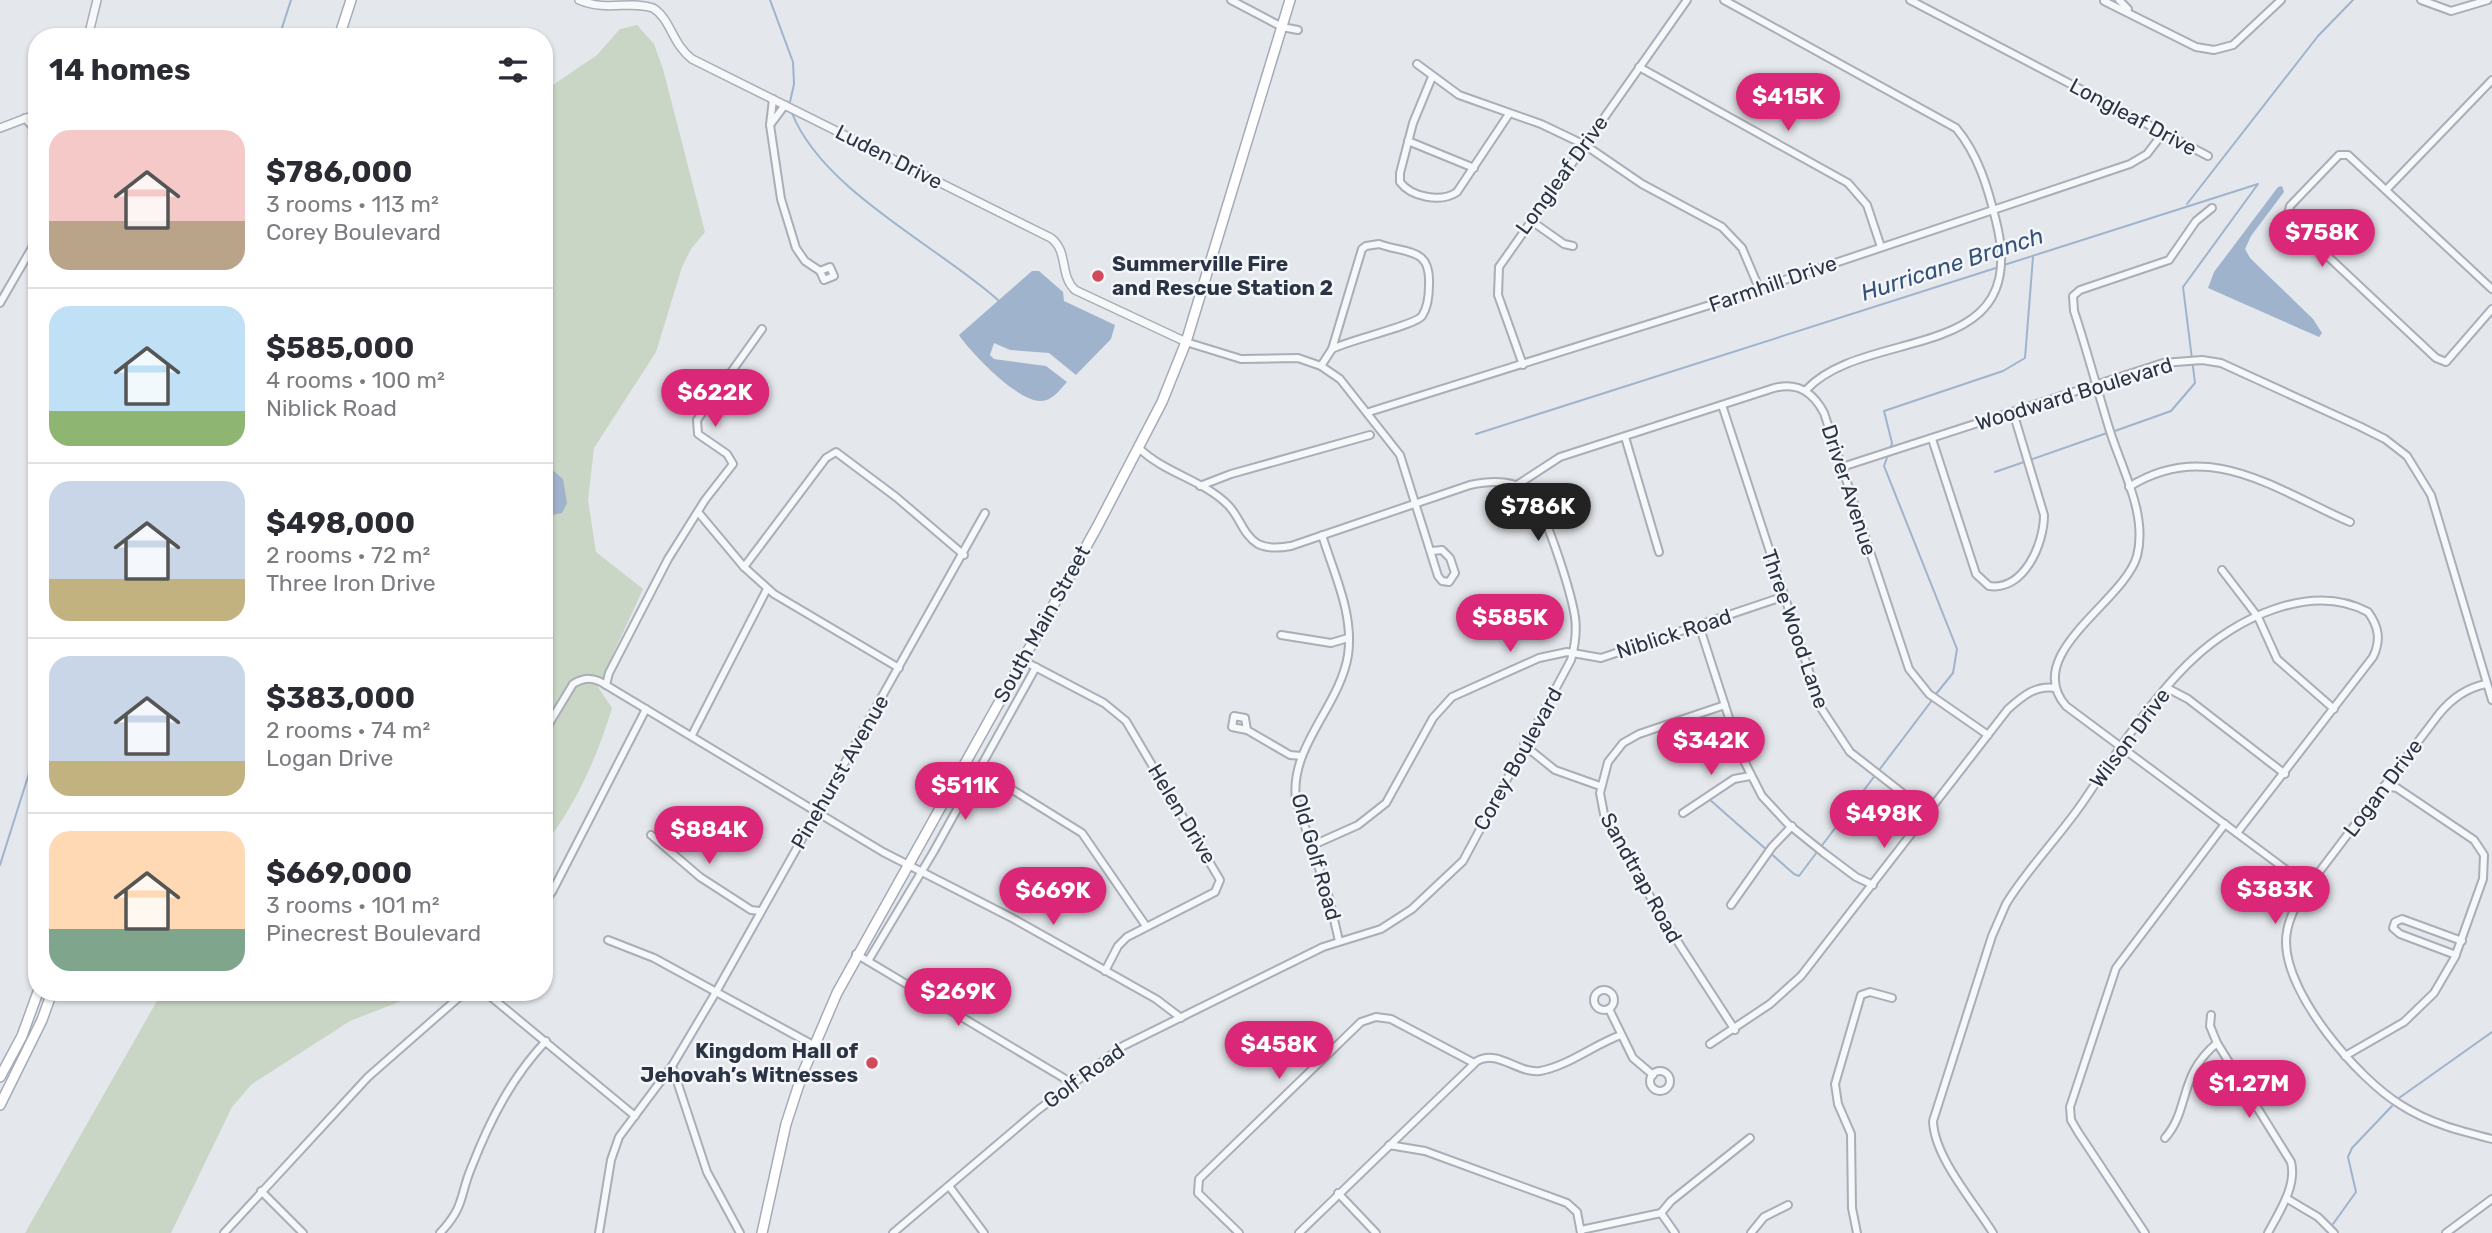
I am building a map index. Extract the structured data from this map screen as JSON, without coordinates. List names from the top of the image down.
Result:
{
  "streets": {
    "main road": ["South Main Street"],
    "street": [
      "Longleaf Drive",
      "Luden Drive",
      "Farmhill Drive",
      "Woodward Boulevard",
      "Driver Avenue",
      "Three Wood Lane",
      "Niblick Road",
      "Wilson Drive",
      "Corey Boulevard",
      "Pinehurst Avenue",
      "Logan Drive",
      "Helen Drive",
      "Old Golf Road",
      "Sandtrap Road",
      "Golf Road"
    ]
  },
  "crossings": [
    ["Longleaf Drive", "Farmhill Drive"],
    ["Luden Drive", "South Main Street"],
    ["Woodward Boulevard", "Driver Avenue"],
    ["Woodward Boulevard", "Logan Drive"],
    ["South Main Street", "Helen Drive"],
    ["Three Wood Lane", "Niblick Road"],
    ["Niblick Road", "Corey Boulevard"],
    ["Niblick Road", "Old Golf Road"],
    ["Corey Boulevard", "Old Golf Road"],
    ["Corey Boulevard", "Golf Road"],
    ["Old Golf Road", "Golf Road"]
  ],
  "water": ["Hurricane Branch"],
  "places": ["Summerville Fire and Rescue Station 2", "Kingdom Hall of Jehovah’s Witnesses"],
  "page": {
    "heading": "14 homes",
    "price": [
      "$415K",
      "$758K",
      "$622K",
      "$786K",
      "$585K",
      "$342K",
      "$511K",
      "$498K",
      "$884K",
      "$383K",
      "$669K",
      "$269K",
      "$458K",
      "$1.27M"
    ],
    "list": [
      {
        "name": "$786,000",
        "note": "3 rooms · 113 m² · Corey Boulevard"
      },
      {
        "name": "$585,000",
        "note": "4 rooms · 100 m² · Niblick Road"
      },
      {
        "name": "$498,000",
        "note": "2 rooms · 72 m² · Three Iron Drive"
      },
      {
        "name": "$383,000",
        "note": "2 rooms · 74 m² · Logan Drive"
      },
      {
        "name": "$669,000",
        "note": "3 rooms · 101 m² · Pinecrest Boulevard"
      }
    ]
  }
}
